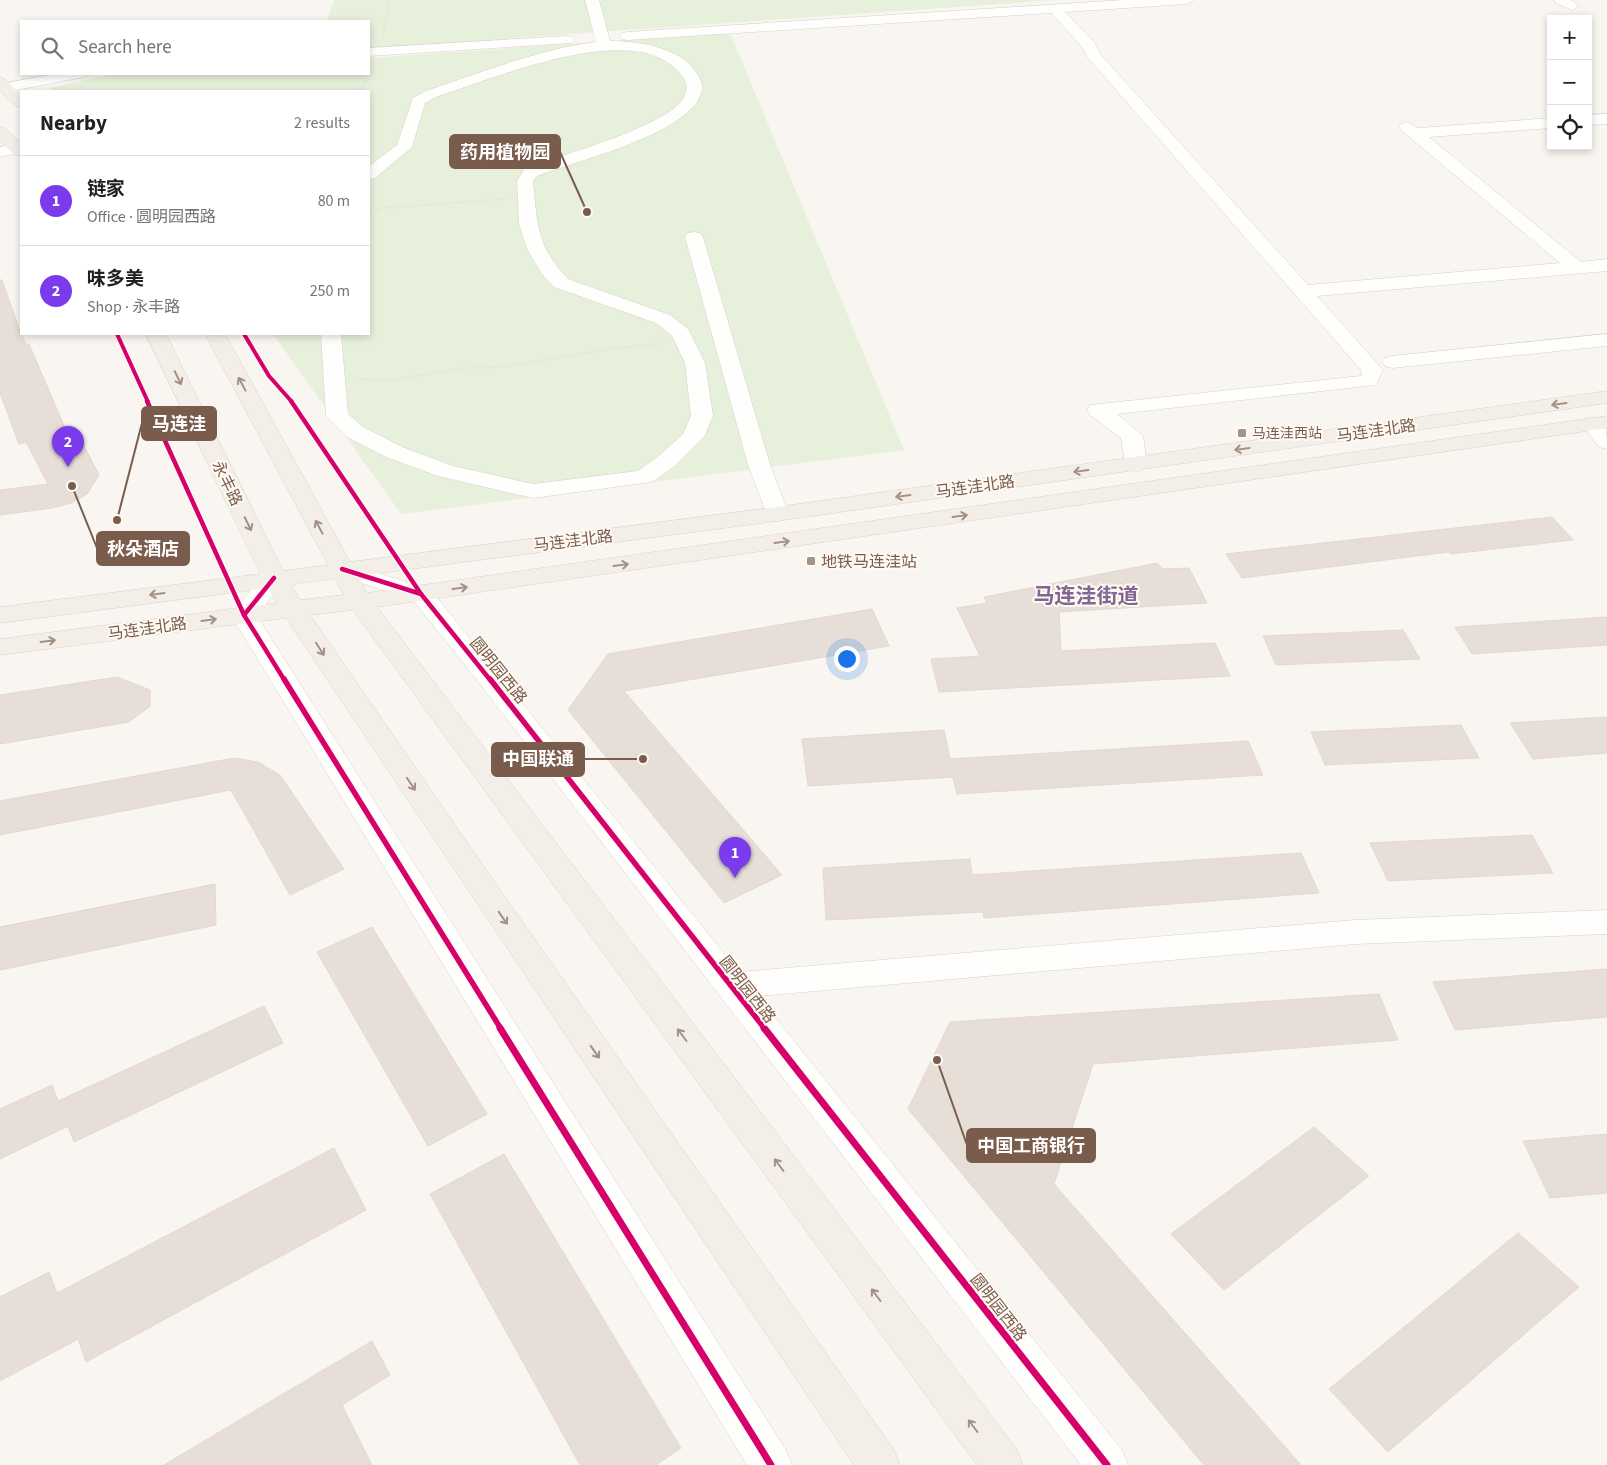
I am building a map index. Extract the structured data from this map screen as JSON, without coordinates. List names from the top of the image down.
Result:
{
  "streets": {
    "main road": ["马连洼北路", "永丰路"],
    "street": ["圆明园西路"]
  },
  "crossings": [
    ["马连洼北路", "永丰路"],
    ["马连洼北路", "圆明园西路"]
  ],
  "districts": ["马连洼街道"],
  "places": {
    "other": [
      "药用植物园",
      "秋朵酒店",
      "马连洼",
      "中国联通",
      "中国工商银行"
    ],
    "transit": ["马连洼西站", "地铁马连洼站"]
  },
  "page": {
    "map_buttons": ["+", "−"],
    "search": "Search here",
    "heading": ["Nearby", "2 results"],
    "list": [
      {
        "mark": "1",
        "name": "链家",
        "note": "Office · 圆明园西路",
        "value": "80 m"
      },
      {
        "mark": "2",
        "name": "味多美",
        "note": "Shop · 永丰路",
        "value": "250 m"
      }
    ],
    "pins": ["2", "1"]
  }
}
